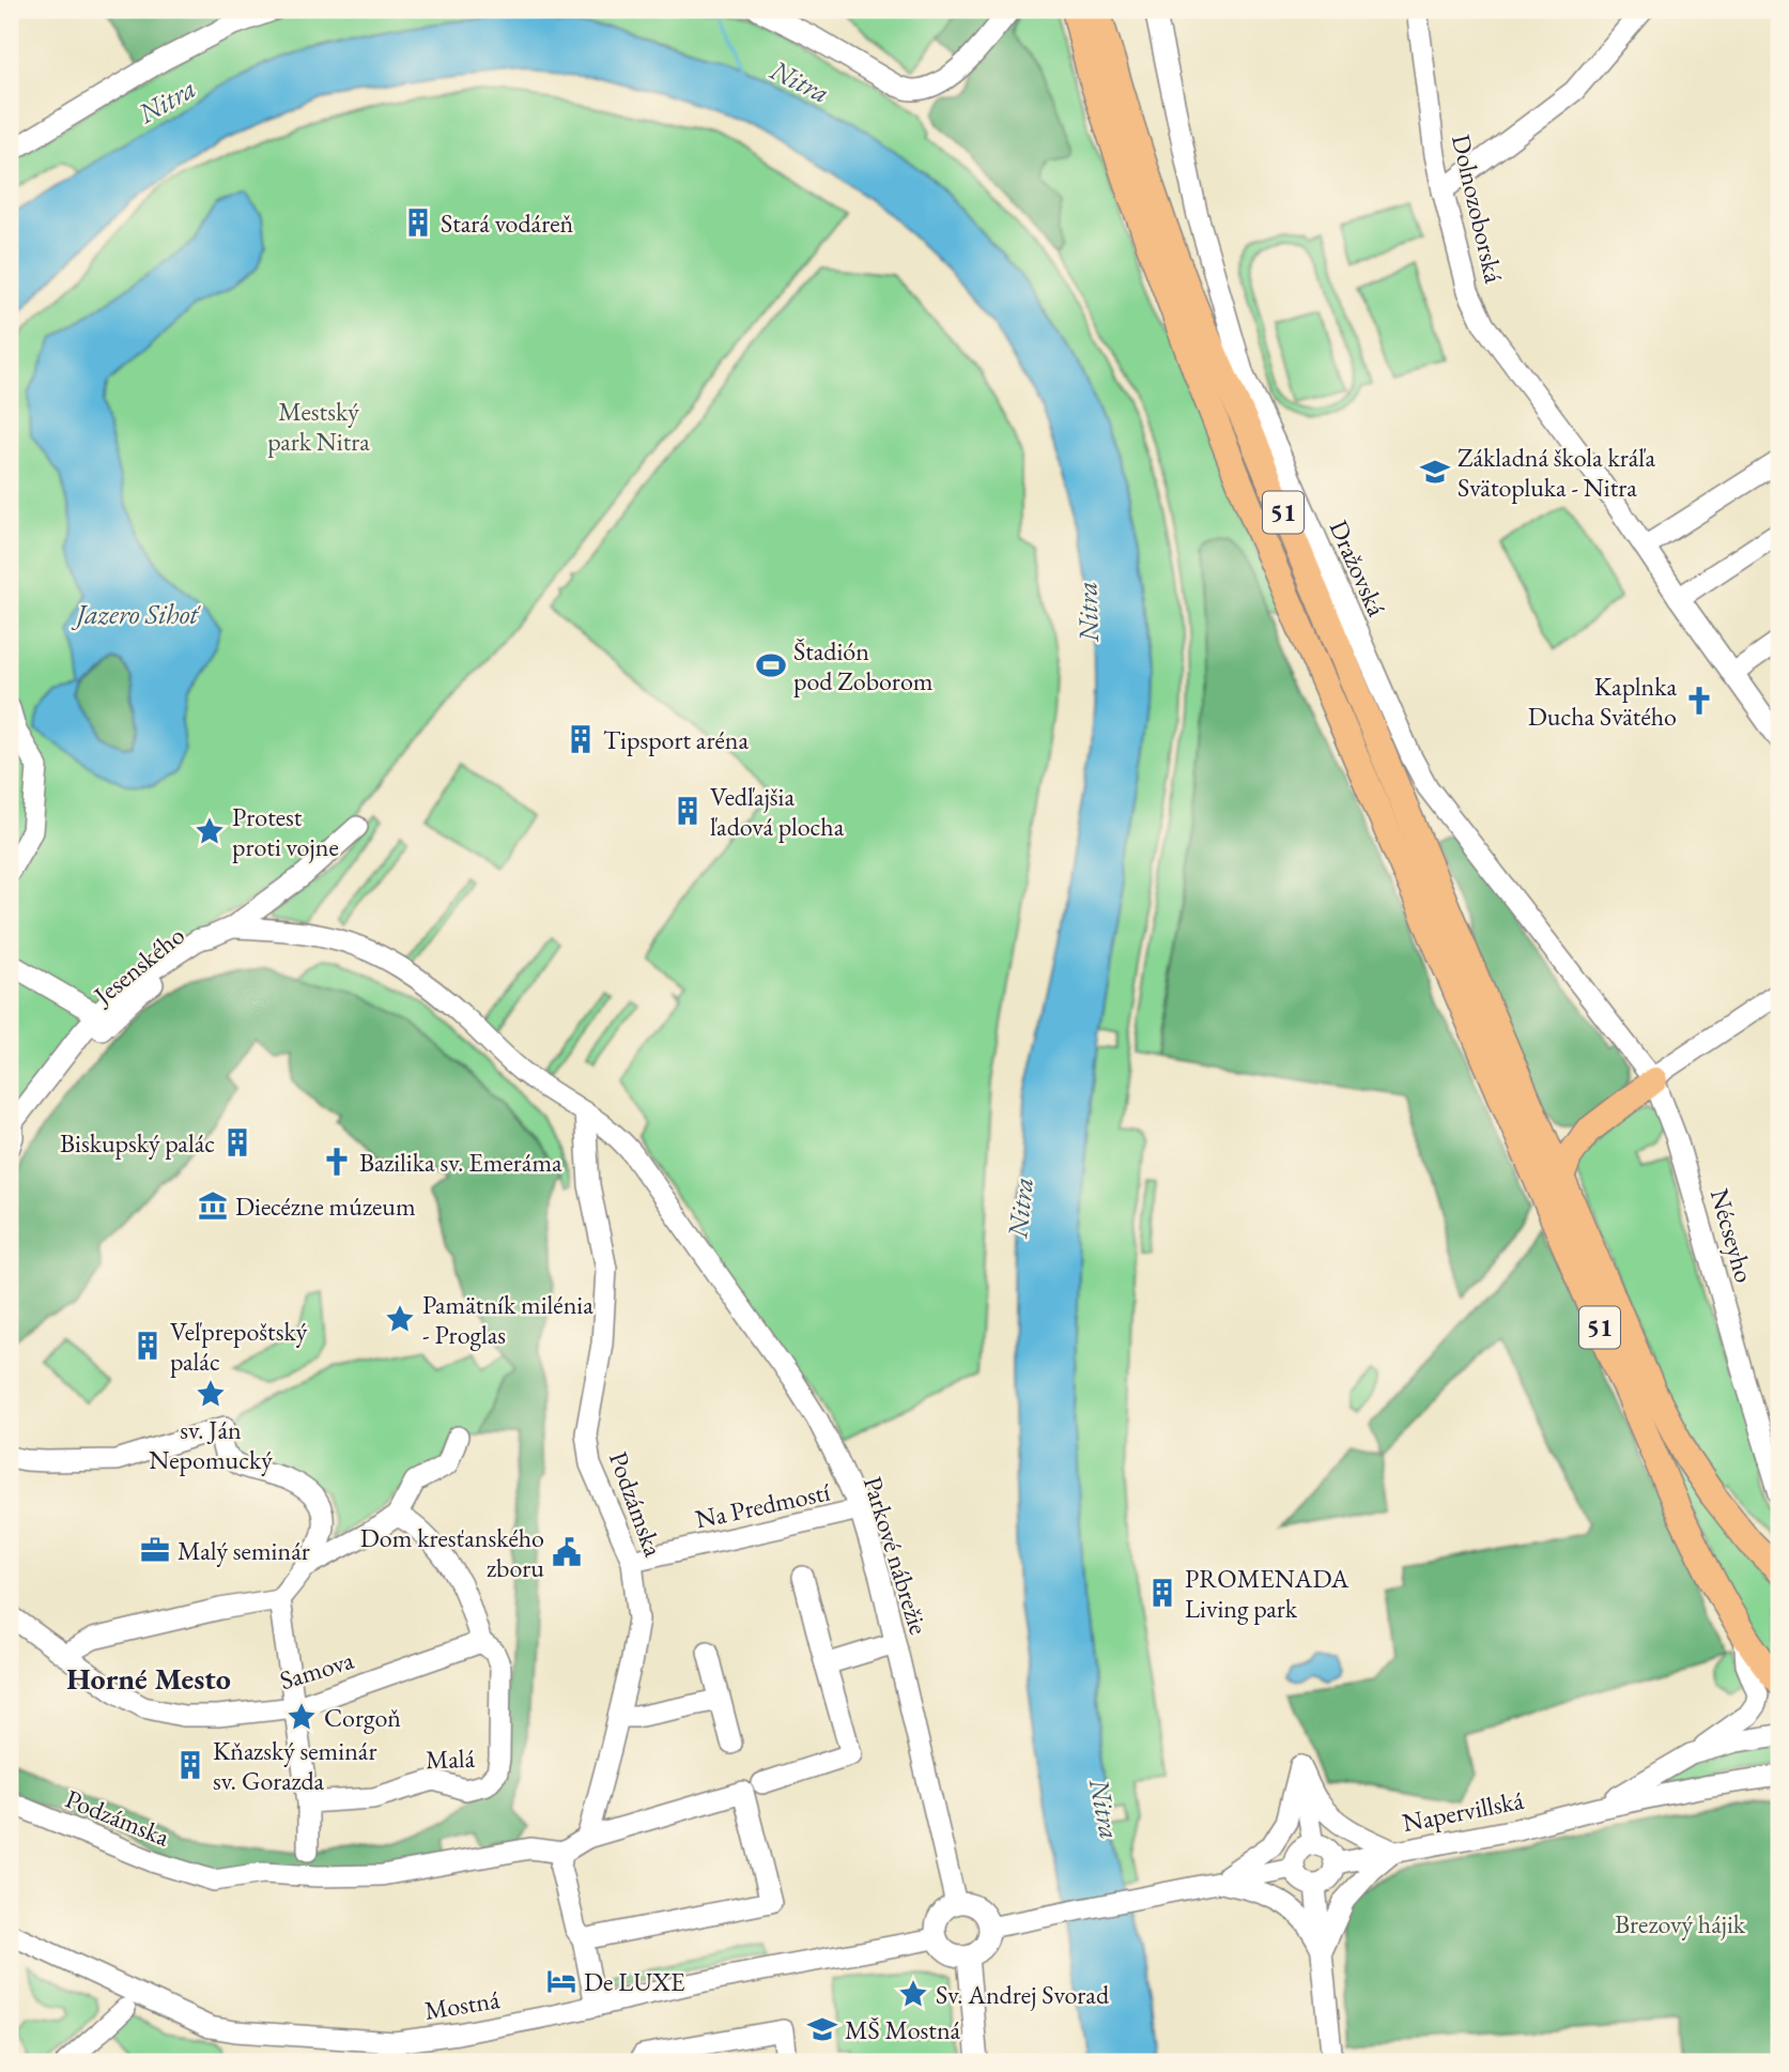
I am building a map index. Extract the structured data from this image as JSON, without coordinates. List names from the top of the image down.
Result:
{
  "streets": {
    "main road": ["51"],
    "street": [
      "Dolnozoborská",
      "Dražovská",
      "Jesenského",
      "Nécseyho",
      "Podzámska",
      "Na Predmostí",
      "Parkové nábrežie",
      "Samova",
      "Malá",
      "Napervillská",
      "Mostná"
    ]
  },
  "crossings": [
    ["Dražovská", "Nécseyho"],
    ["Podzámska", "Na Predmostí"],
    ["Podzámska", "Parkové nábrežie"],
    ["Na Predmostí", "Parkové nábrežie"],
    ["Parkové nábrežie", "Mostná"],
    ["Samova", "Malá"]
  ],
  "districts": ["Horné Mesto"],
  "water": ["Nitra", "Jazero Sihoť"],
  "parks": ["Mestský park Nitra", "Brezový hájik"],
  "places": {
    "building": [
      "Stará vodáreň",
      "Tipsport aréna",
      "Vedľajšia ľadová plocha",
      "Biskupský palác",
      "Veľprepoštský palác",
      "PROMENADA Living park",
      "Kňazský seminár sv. Gorazda"
    ],
    "school or university": ["Základná škola kráľa Svätopluka - Nitra", "MŠ Mostná"],
    "sports": ["Štadión pod Zoborom"],
    "church": ["Kaplnka Ducha Svätého", "Bazilika sv. Emeráma"],
    "place": [
      "Protest proti vojne",
      "Pamätník milénia - Proglas",
      "sv. Ján Nepomucký",
      "Corgoň",
      "Sv. Andrej Svorad"
    ],
    "museum": ["Diecézne múzeum"],
    "office": ["Malý seminár"],
    "public building": ["Dom kresťanského zboru"],
    "hotel": ["De LUXE"]
  }
}
